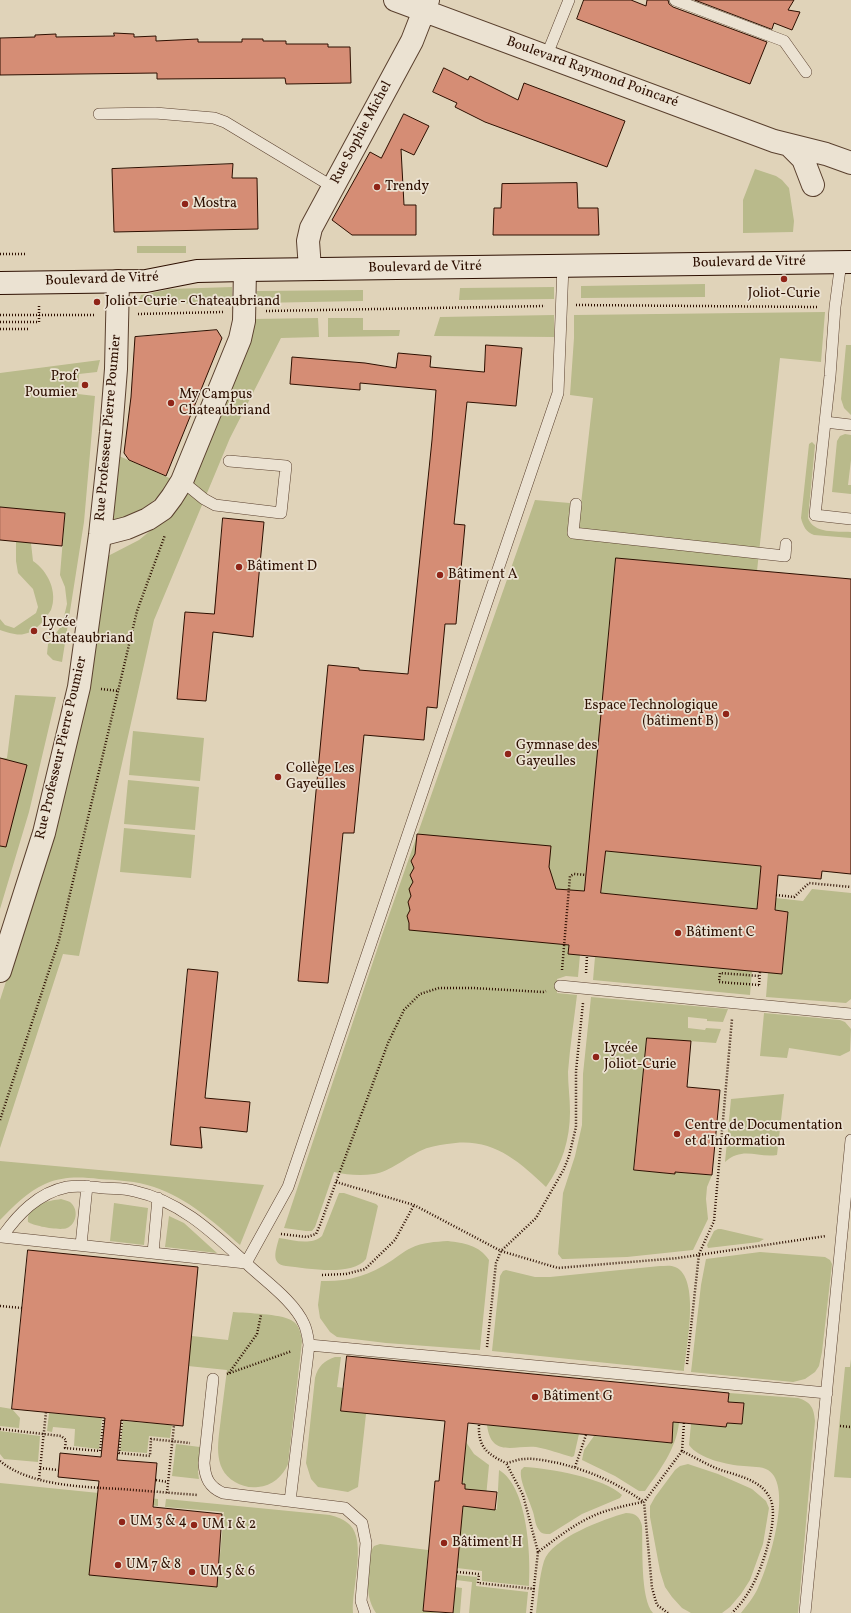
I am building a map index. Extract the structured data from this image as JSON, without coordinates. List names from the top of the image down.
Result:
{
  "streets": {
    "street": [
      "Boulevard Raymond Poincaré",
      "Rue Sophie Michel",
      "Boulevard de Vitré",
      "Rue Professeur Pierre Poumier"
    ]
  },
  "crossings": [
    ["Boulevard Raymond Poincaré", "Rue Sophie Michel"],
    ["Rue Sophie Michel", "Boulevard de Vitré"],
    ["Boulevard de Vitré", "Rue Professeur Pierre Poumier"]
  ],
  "places": [
    "Trendy",
    "Mostra",
    "Joliot-Curie",
    "Joliot-Curie - Chateaubriand",
    "Prof Poumier",
    "My Campus Chateaubriand",
    "Bâtiment D",
    "Bâtiment A",
    "Lycée Chateaubriand",
    "Espace Technologique (bâtiment B)",
    "Gymnase des Gayeulles",
    "Collège Les Gayeulles",
    "Bâtiment C",
    "Lycée Joliot-Curie",
    "Centre de Documentation et d'Information",
    "Bâtiment G",
    "UM 3 & 4",
    "UM 1 & 2",
    "Bâtiment H",
    "UM 7 & 8",
    "UM 5 & 6"
  ]
}
